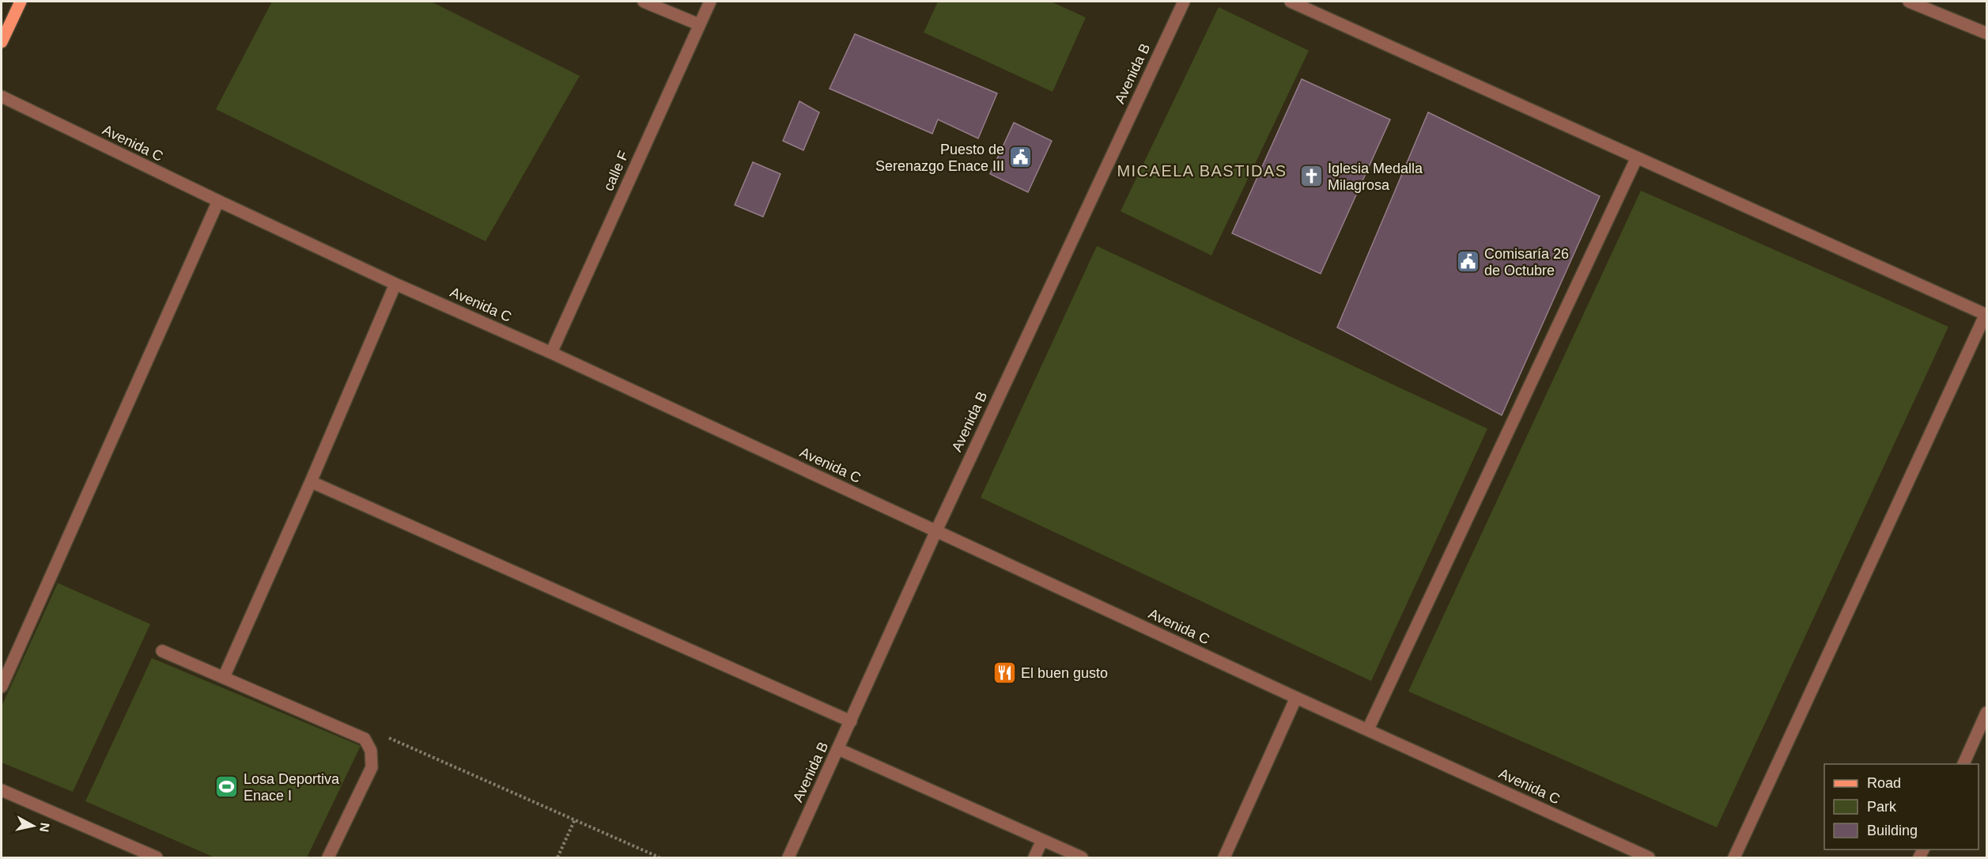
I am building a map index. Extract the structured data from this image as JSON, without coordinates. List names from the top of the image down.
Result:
{
  "streets": {
    "street": ["Avenida B", "Avenida C", "calle F"]
  },
  "crossings": [
    ["Avenida B", "Avenida C"],
    ["Avenida C", "calle F"]
  ],
  "districts": ["MICAELA BASTIDAS"],
  "places": {
    "public building": ["Puesto de Serenazgo Enace III", "Comisaría 26 de Octubre"],
    "church": ["Iglesia Medalla Milagrosa"],
    "restaurant": ["El buen gusto"],
    "sports": ["Losa Deportiva Enace I"]
  },
  "legend": ["Road", "Park", "Building"],
  "north": "right"
}
